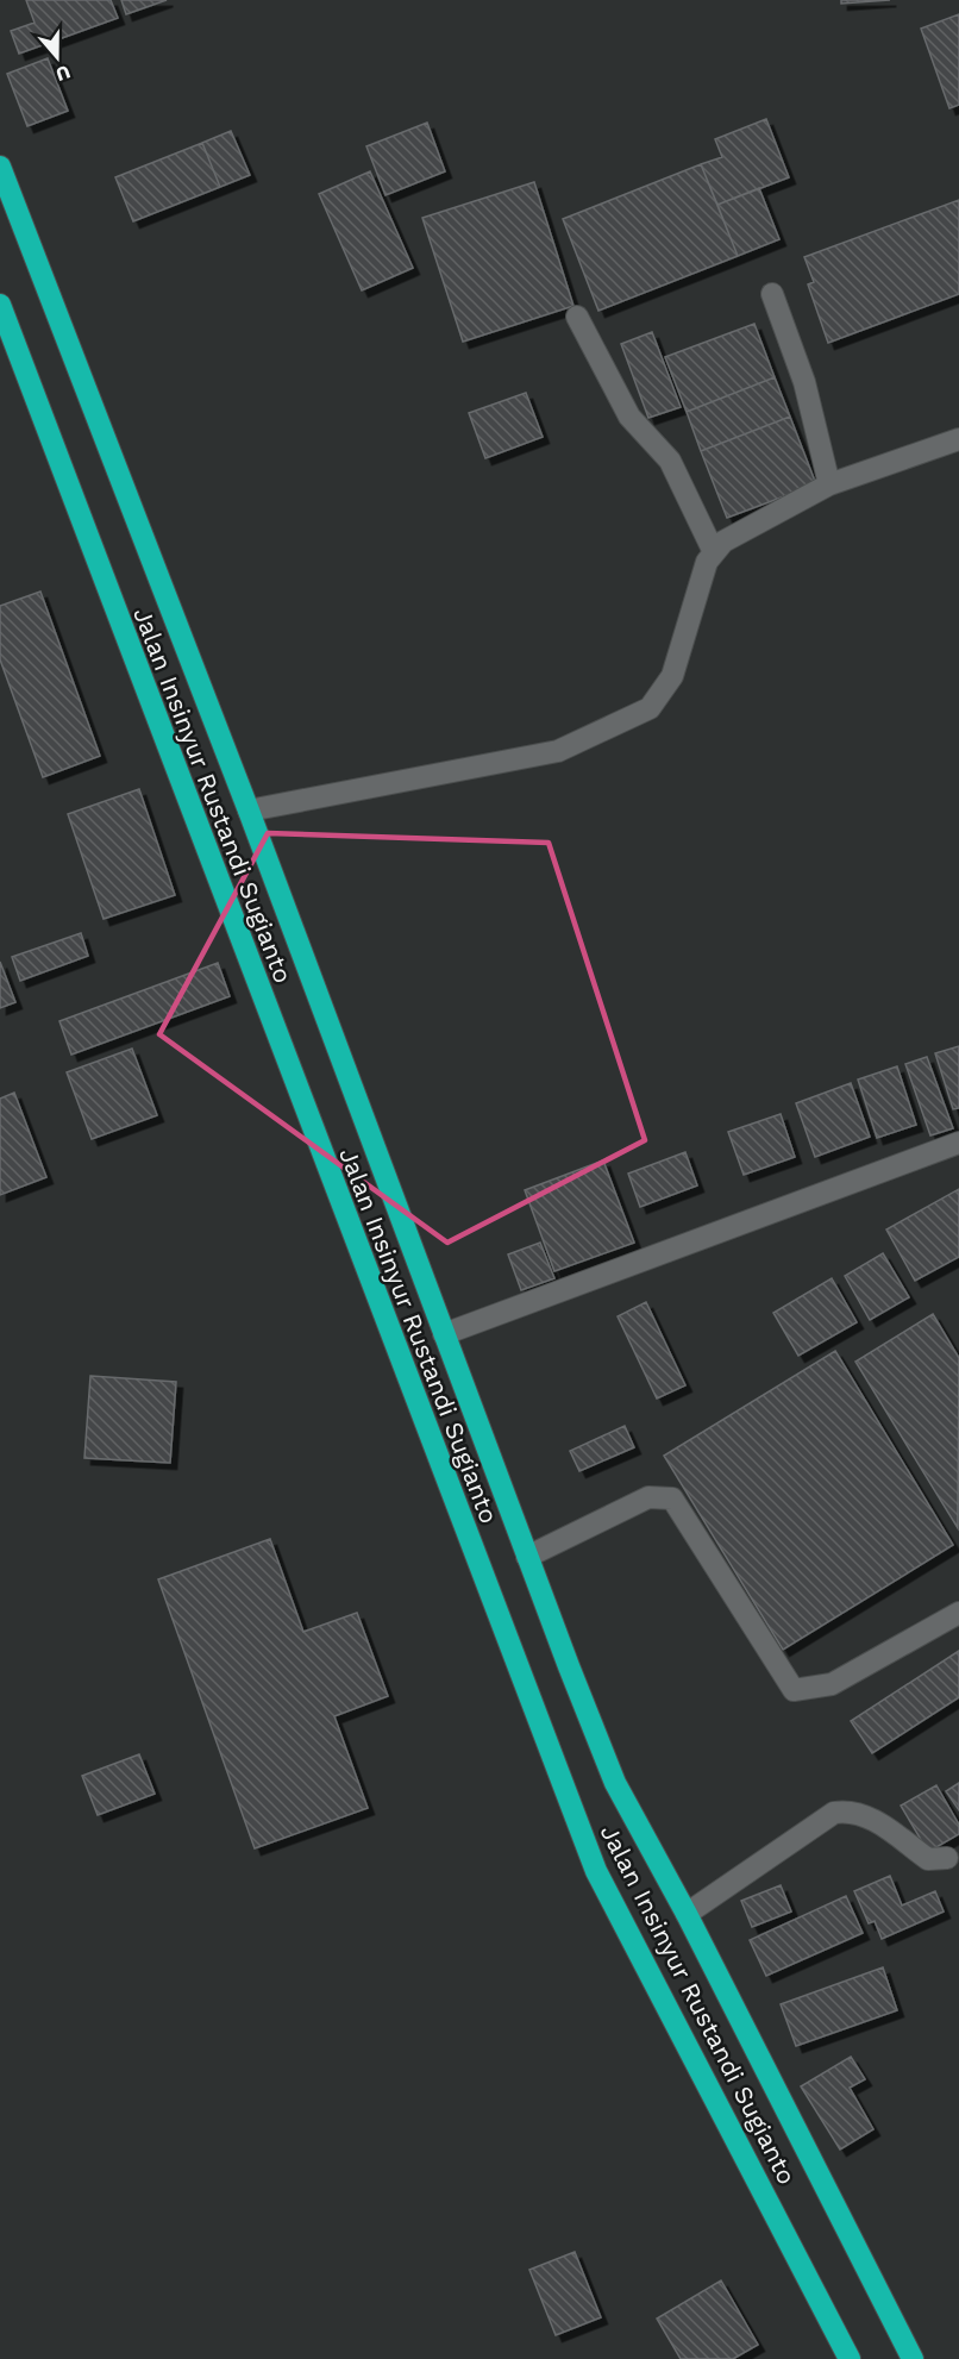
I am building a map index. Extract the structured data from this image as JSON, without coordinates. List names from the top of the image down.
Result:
{
  "streets": {
    "highway": ["Jalan Insinyur Rustandi Sugianto"]
  },
  "north": "bottom"
}
